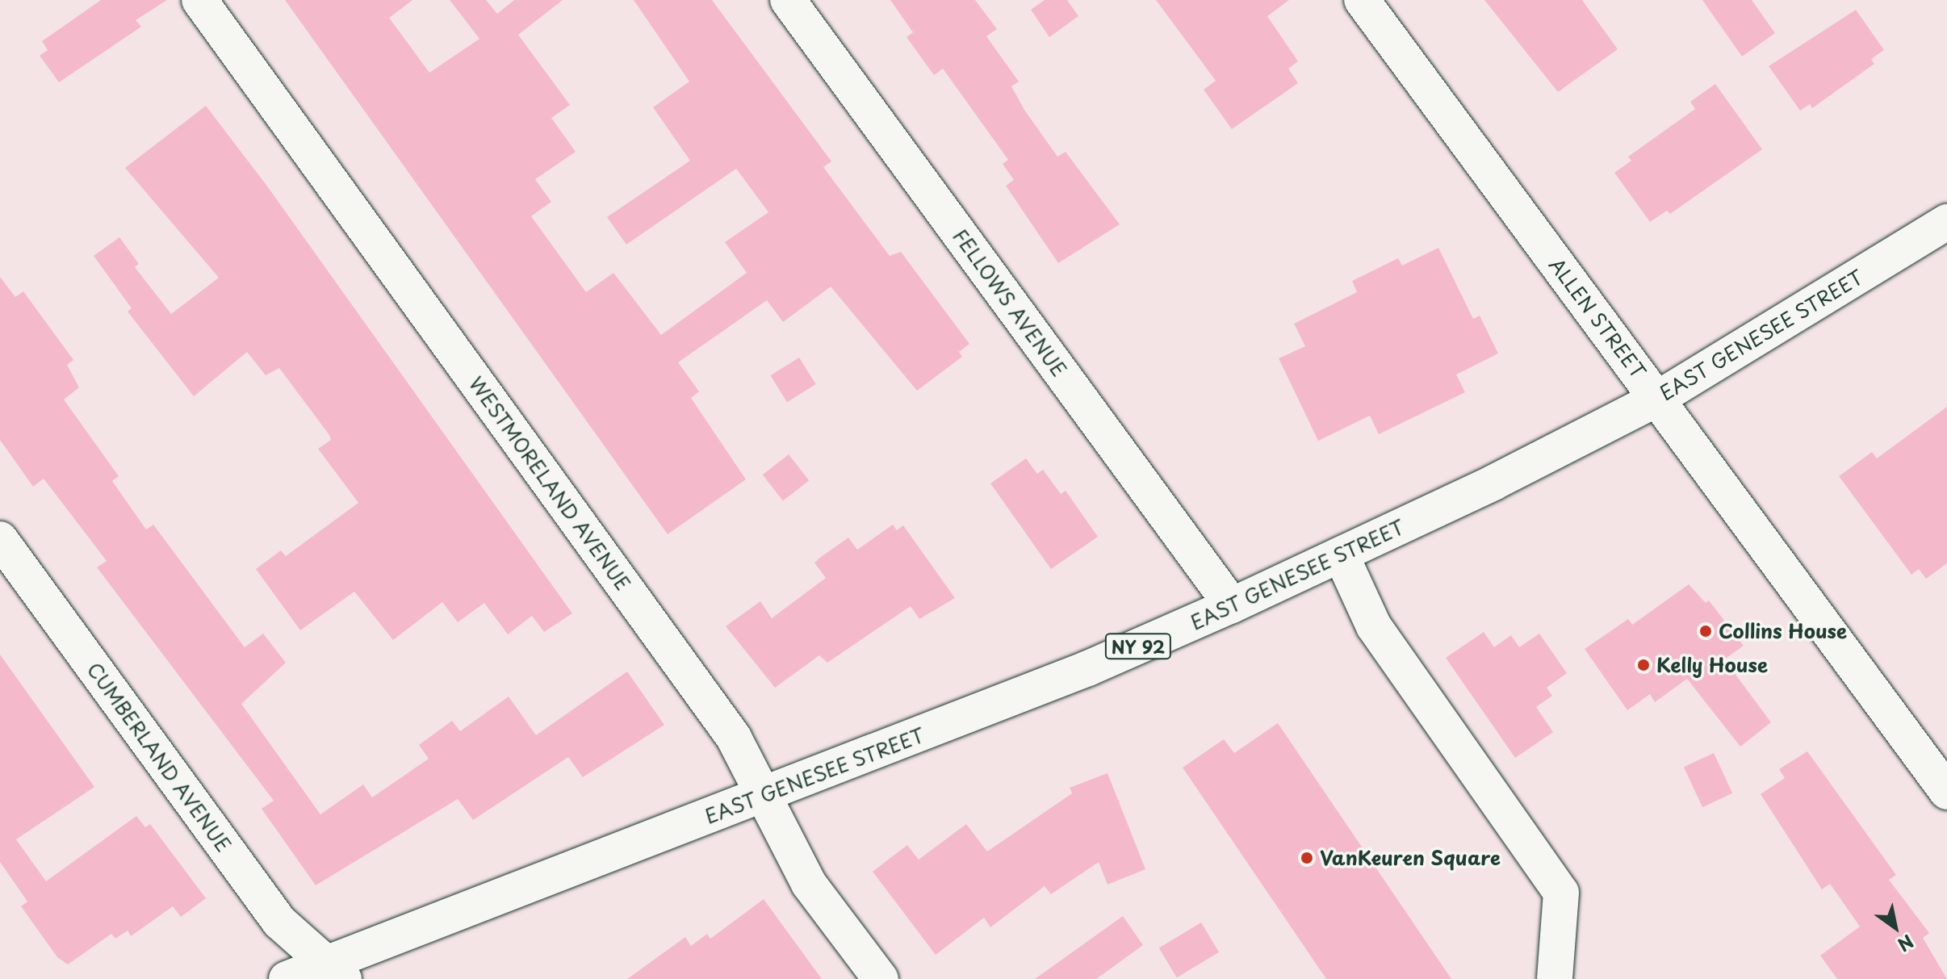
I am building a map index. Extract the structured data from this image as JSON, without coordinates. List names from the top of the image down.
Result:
{
  "streets": {
    "street": [
      "FELLOWS AVENUE",
      "ALLEN STREET",
      "EAST GENESEE STREET",
      "WESTMORELAND AVENUE",
      "NY 92",
      "CUMBERLAND AVENUE"
    ]
  },
  "crossings": [
    ["FELLOWS AVENUE", "EAST GENESEE STREET"],
    ["ALLEN STREET", "EAST GENESEE STREET"],
    ["EAST GENESEE STREET", "WESTMORELAND AVENUE"],
    ["EAST GENESEE STREET", "CUMBERLAND AVENUE"]
  ],
  "places": ["Collins House", "Kelly House", "VanKeuren Square"],
  "north": "bottom right"
}
